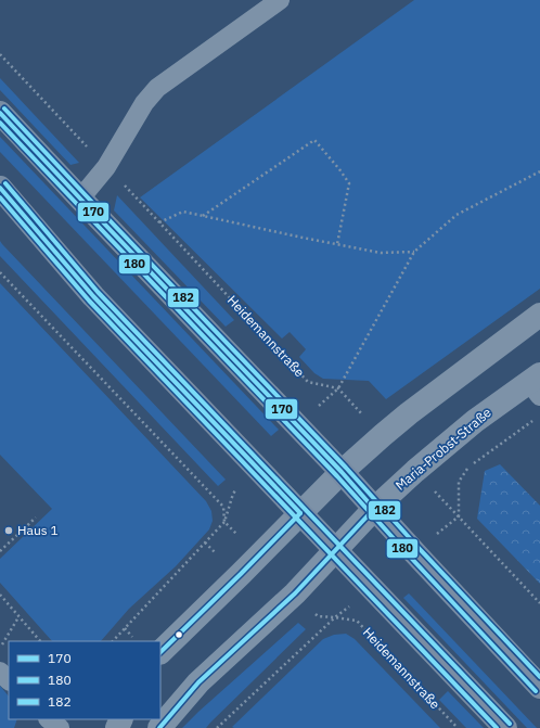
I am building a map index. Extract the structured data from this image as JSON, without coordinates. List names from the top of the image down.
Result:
{
  "streets": {
    "street": ["Maria-Probst-Straße"],
    "path": ["Heidemannstraße"]
  },
  "crossings": [
    ["Heidemannstraße", "Maria-Probst-Straße"]
  ],
  "places": ["Haus 1"],
  "lines": ["transit line 182", "transit line 170", "transit line 180"],
  "legend": ["170", "180", "182"]
}
